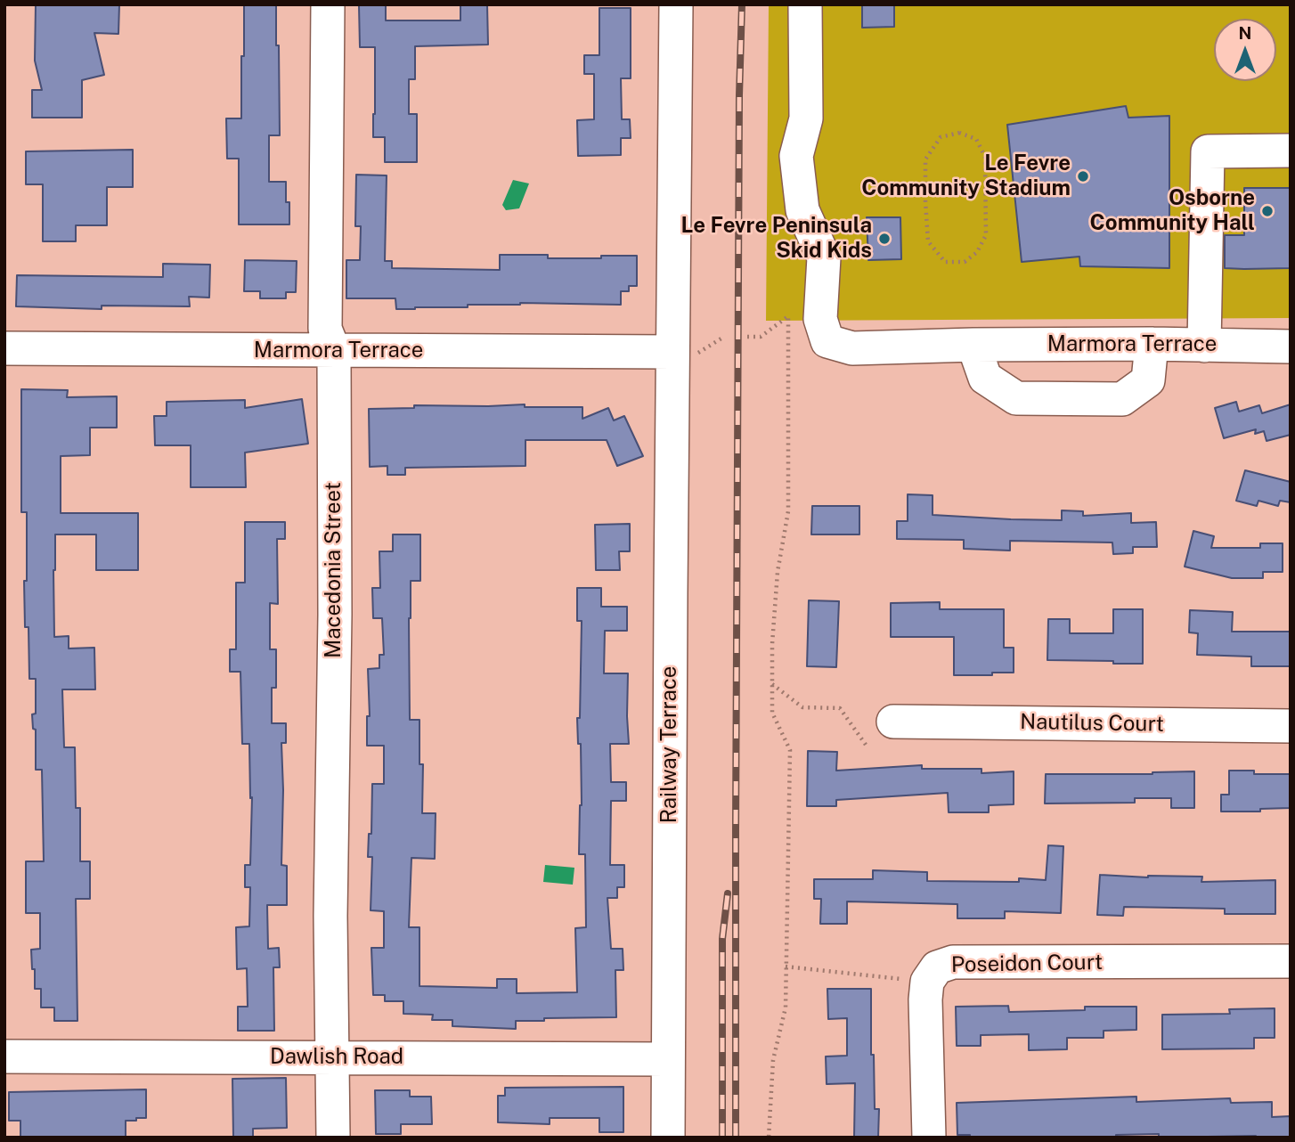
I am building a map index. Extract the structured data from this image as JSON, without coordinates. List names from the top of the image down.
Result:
{
  "streets": {
    "street": [
      "Marmora Terrace",
      "Macedonia Street",
      "Nautilus Court",
      "Railway Terrace",
      "Poseidon Court",
      "Dawlish Road"
    ]
  },
  "crossings": [
    ["Marmora Terrace", "Macedonia Street"],
    ["Marmora Terrace", "Railway Terrace"],
    ["Macedonia Street", "Dawlish Road"],
    ["Railway Terrace", "Dawlish Road"]
  ],
  "places": ["Le Fevre Community Stadium", "Osborne Community Hall", "Le Fevre Peninsula Skid Kids"],
  "north": "top"
}
